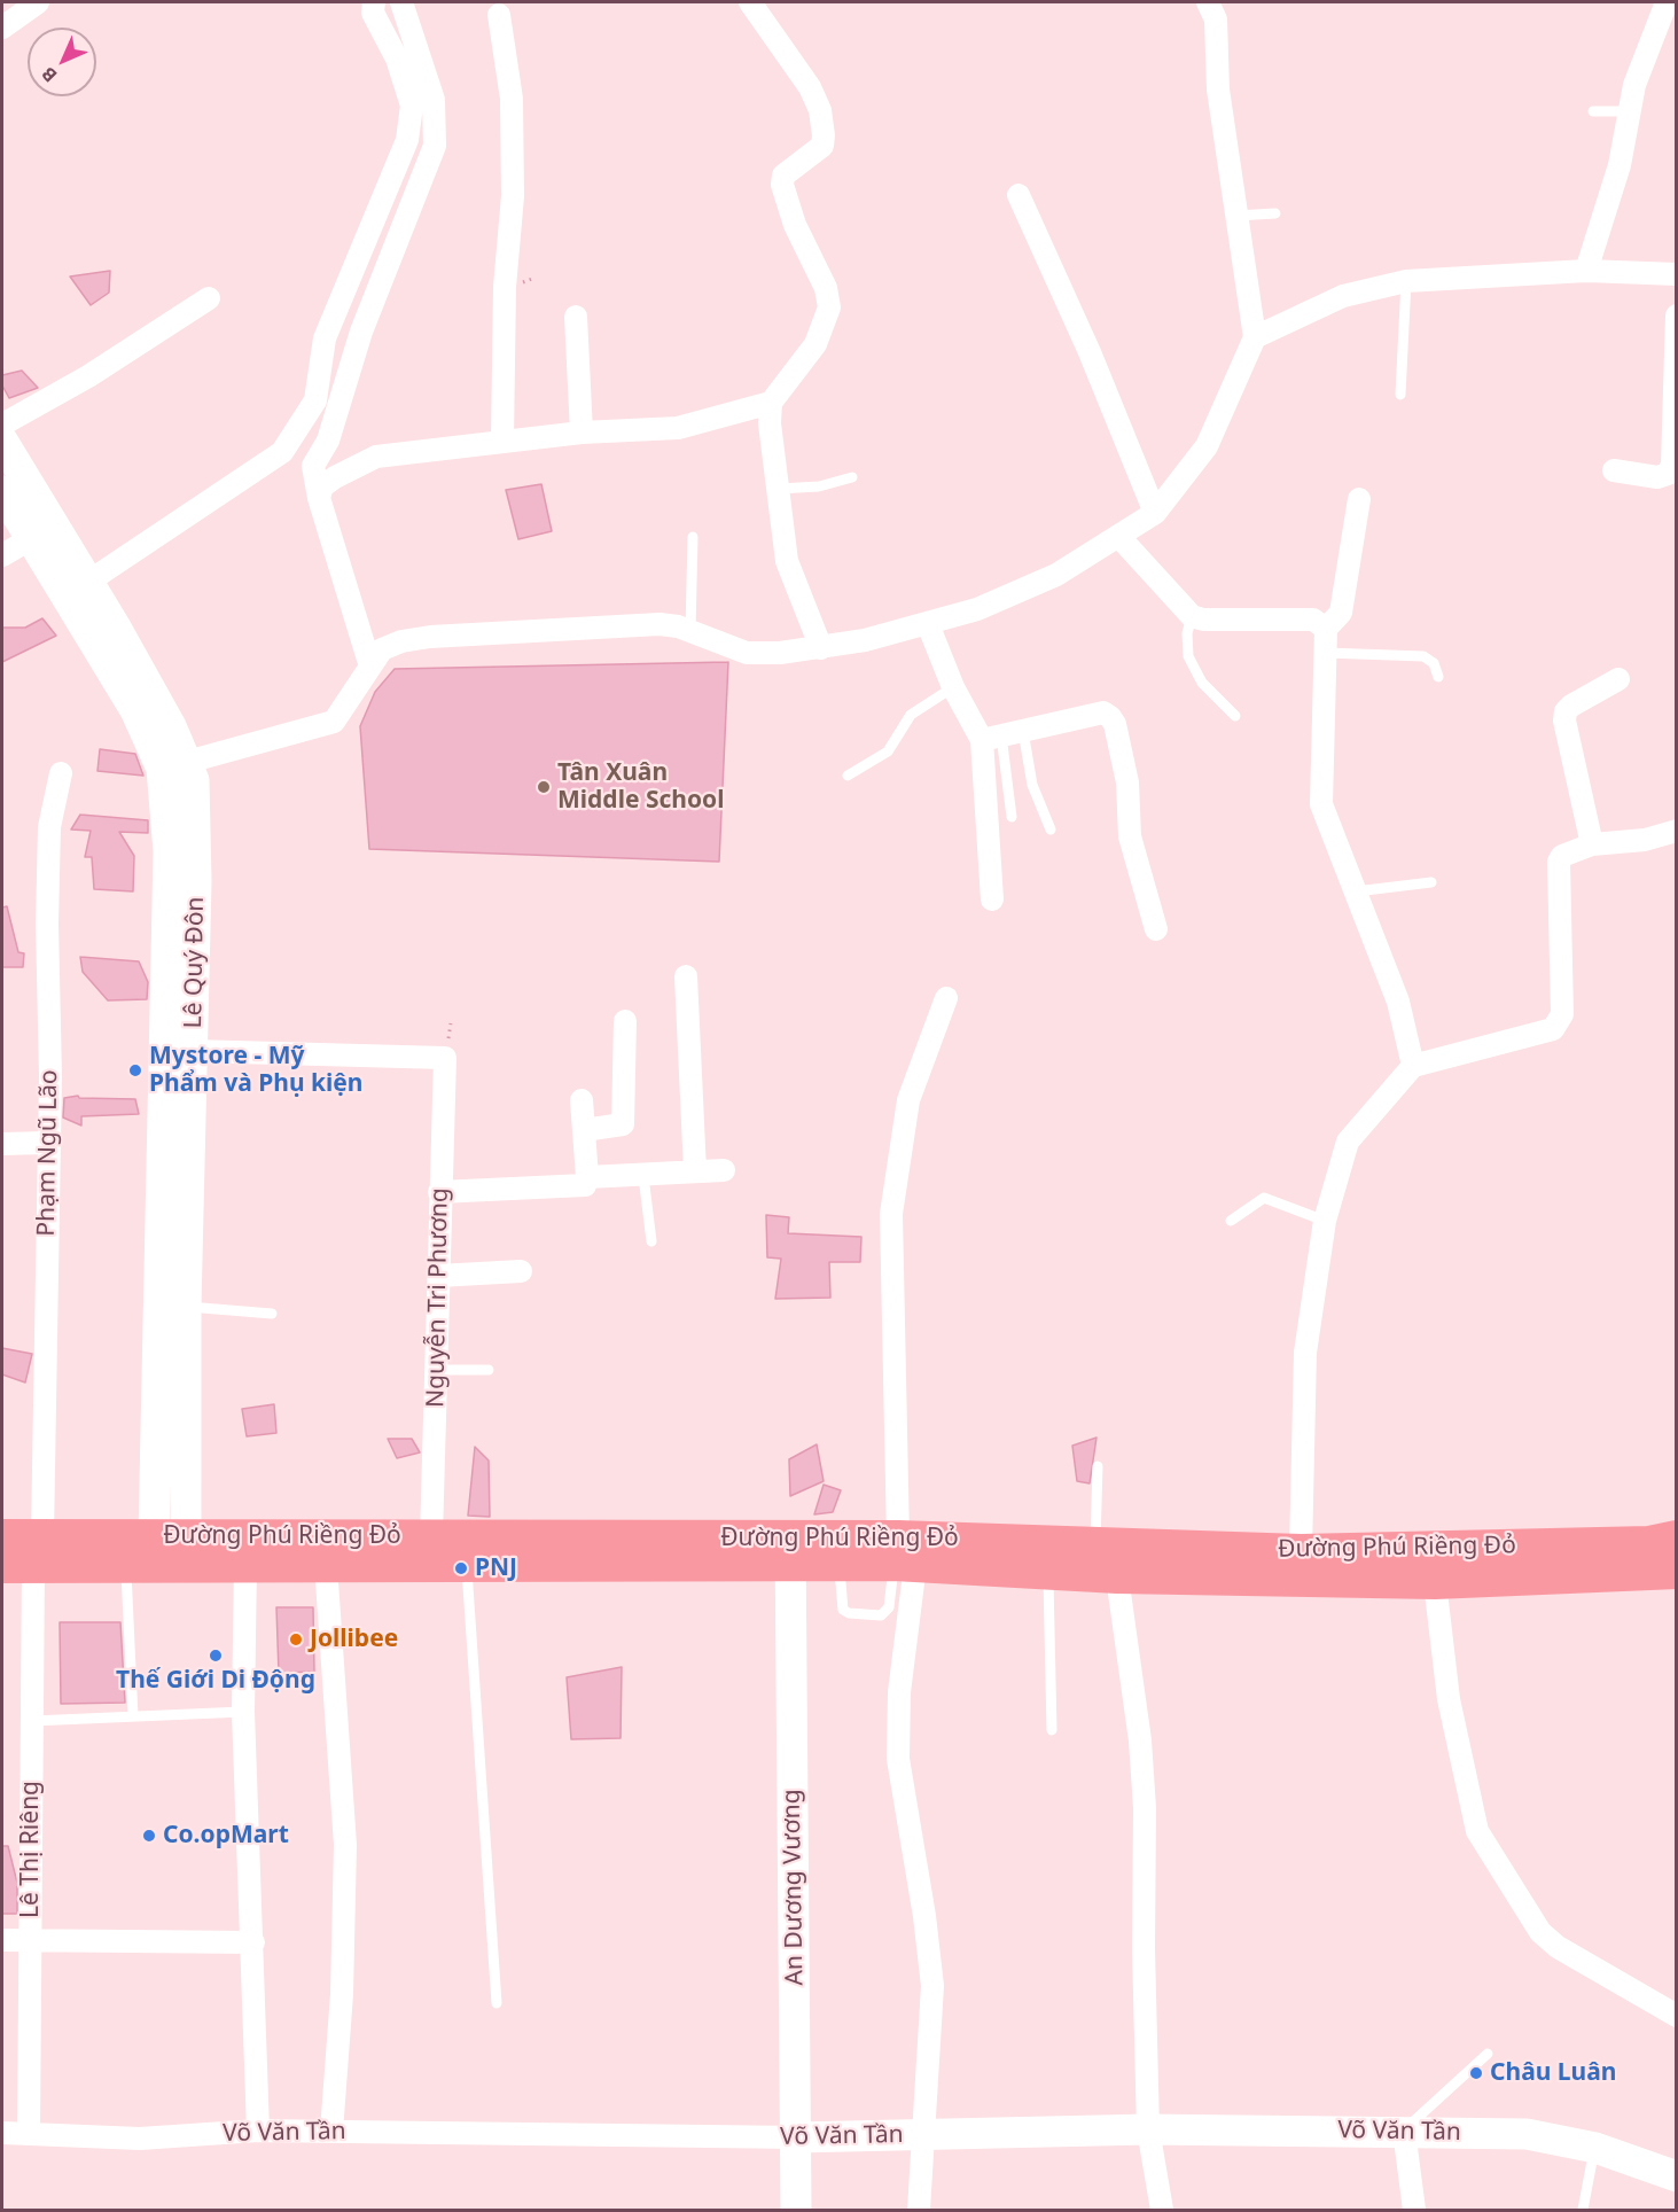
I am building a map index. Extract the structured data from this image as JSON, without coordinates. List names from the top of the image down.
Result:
{
  "streets": {
    "main road": [
      "Lê Quý Đôn",
      "Đường Phú Riềng Đỏ",
      "An Dương Vương",
      "Võ Văn Tần"
    ],
    "street": ["Phạm Ngũ Lão", "Nguyễn Tri Phương", "Lê Thị Riêng"]
  },
  "crossings": [
    ["Lê Quý Đôn", "Nguyễn Tri Phương"],
    ["Lê Quý Đôn", "Đường Phú Riềng Đỏ"],
    ["Phạm Ngũ Lão", "Đường Phú Riềng Đỏ"],
    ["Phạm Ngũ Lão", "Lê Thị Riêng"],
    ["Nguyễn Tri Phương", "Đường Phú Riềng Đỏ"],
    ["Đường Phú Riềng Đỏ", "Lê Thị Riêng"],
    ["Đường Phú Riềng Đỏ", "An Dương Vương"],
    ["Lê Thị Riêng", "Võ Văn Tần"],
    ["An Dương Vương", "Võ Văn Tần"]
  ],
  "places": [
    "Tân Xuân Middle School",
    "Mystore - Mỹ Phẩm và Phụ kiện",
    "PNJ",
    "Jollibee",
    "Thế Giới Di Động",
    "Co.opMart",
    "Châu Luân"
  ],
  "north": "bottom left"
}
